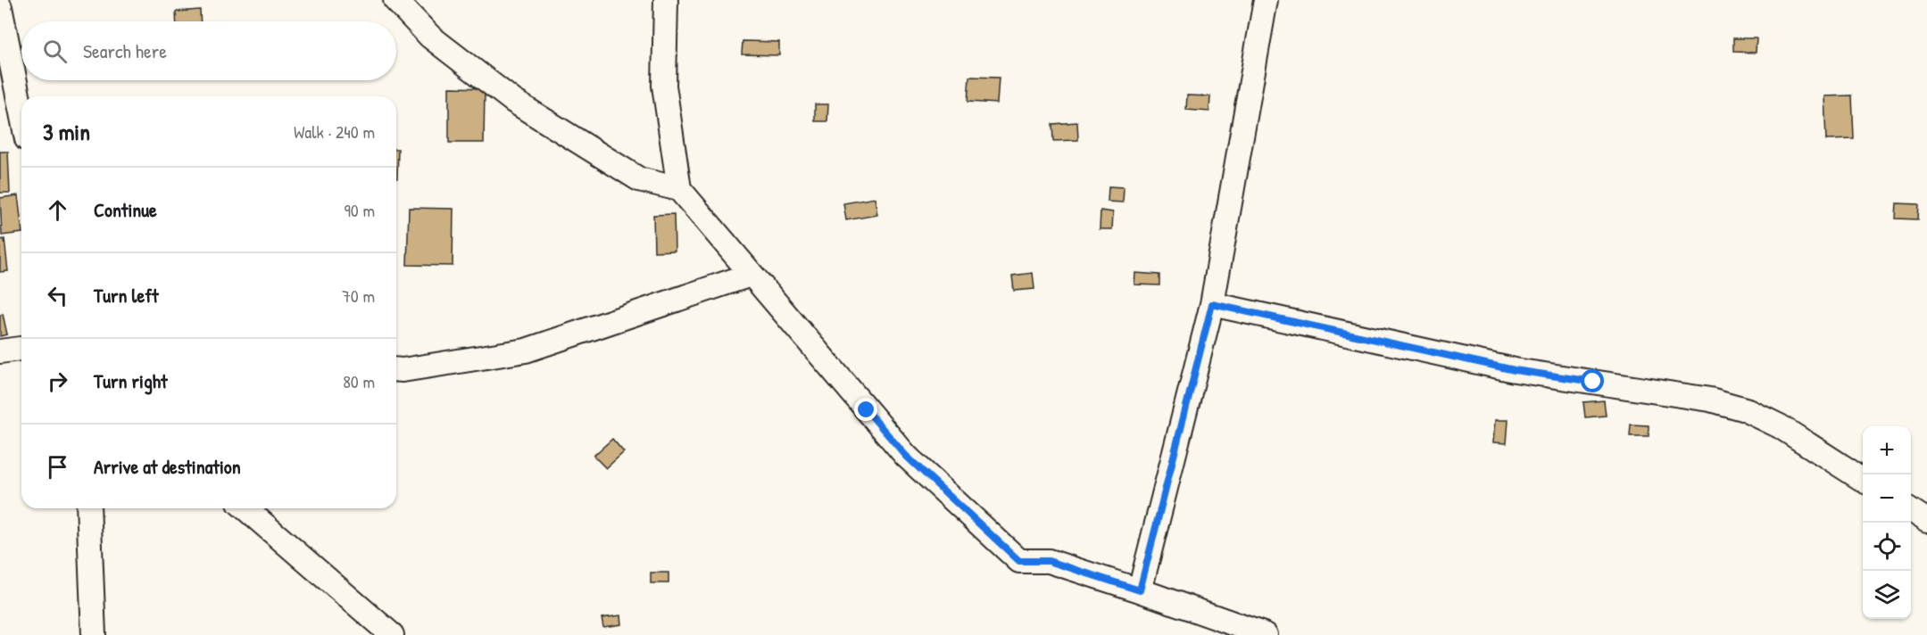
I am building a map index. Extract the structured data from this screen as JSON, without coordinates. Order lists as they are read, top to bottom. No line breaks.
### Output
{"page":{"search":"Search here","heading":["3 min","Walk · 240 m"],"list":[["Continue","90 m"],["Turn left","70 m"],["Turn right","80 m"],"Arrive at destination"],"map_buttons":["+","−"]}}
